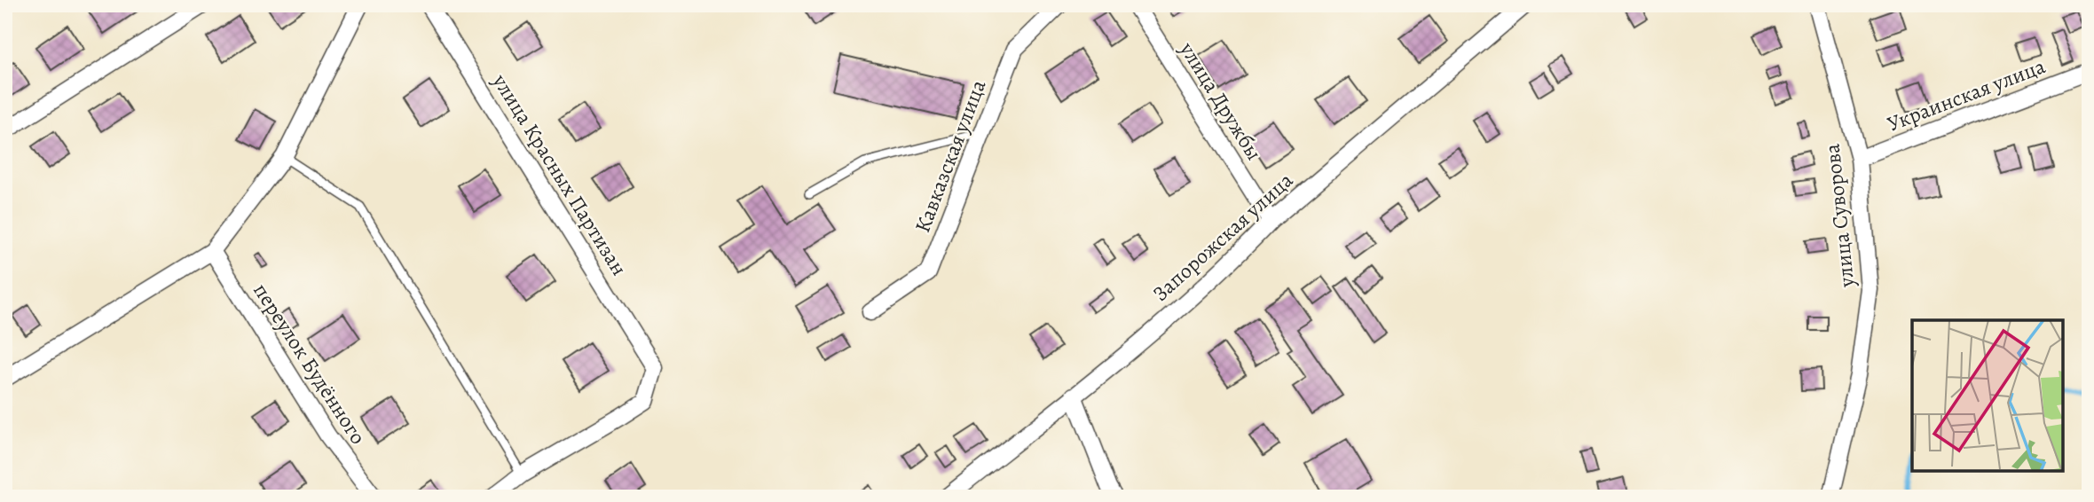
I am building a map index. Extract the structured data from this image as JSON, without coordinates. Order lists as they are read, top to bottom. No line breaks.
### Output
{"streets":{"street":["Украинская улица","улица Дружбы","Кавказская улица","улица Красных Партизан","улица Суворова","Запорожская улица","переулок Будённого"]},"crossings":[["Украинская улица","улица Суворова"],["улица Дружбы","Запорожская улица"]]}
